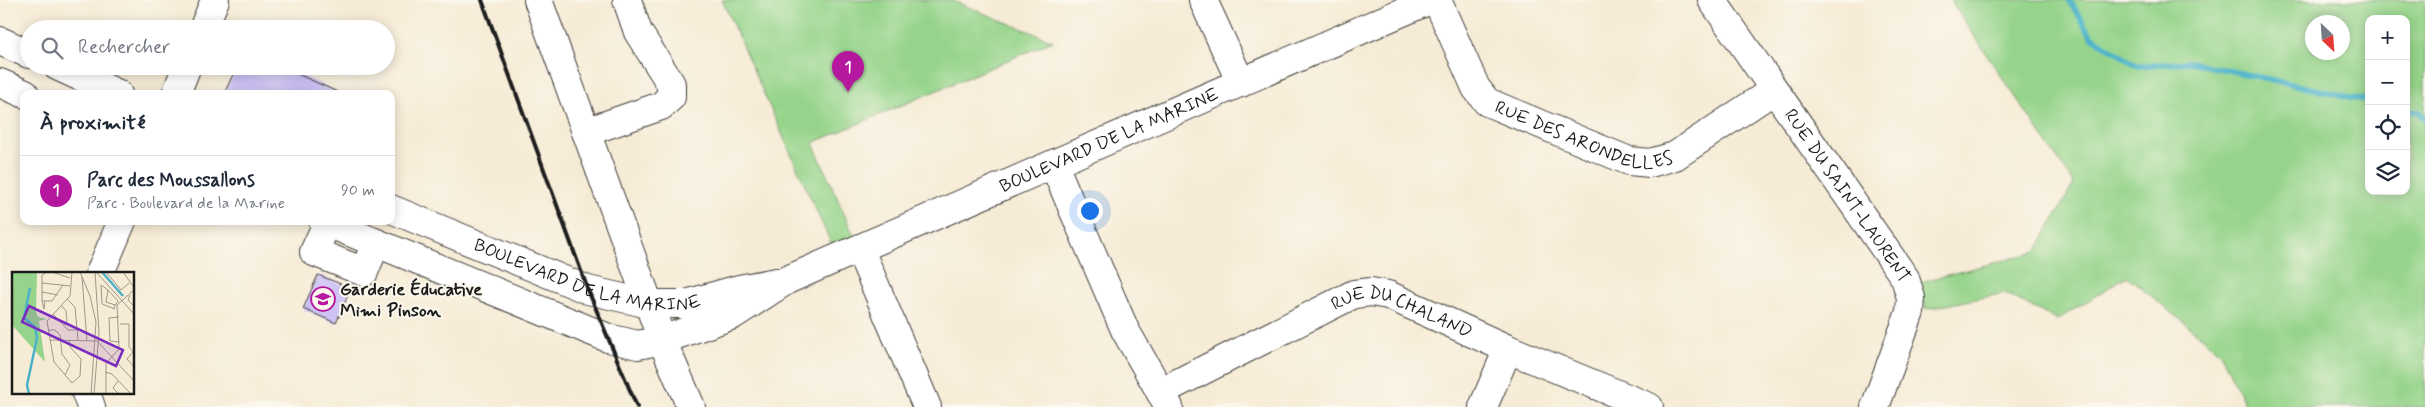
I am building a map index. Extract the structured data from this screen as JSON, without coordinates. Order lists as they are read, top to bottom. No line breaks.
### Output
{"streets":{"street":["RUE DES ARONDELLES","BOULEVARD DE LA MARINE","RUE DU SAINT-LAURENT","RUE DU CHALAND"]},"crossings":[["RUE DES ARONDELLES","RUE DU SAINT-LAURENT"]],"places":{"school or university":["Garderie Éducative Mimi Pinson"]},"north":"bottom right","page":{"map_buttons":["+","−"],"search":"Rechercher","pins":"1","heading":"À proximité","list":[{"mark":"1","name":"Parc des Moussallons","note":"Parc · Boulevard de la Marine","value":"90 m"}]}}
